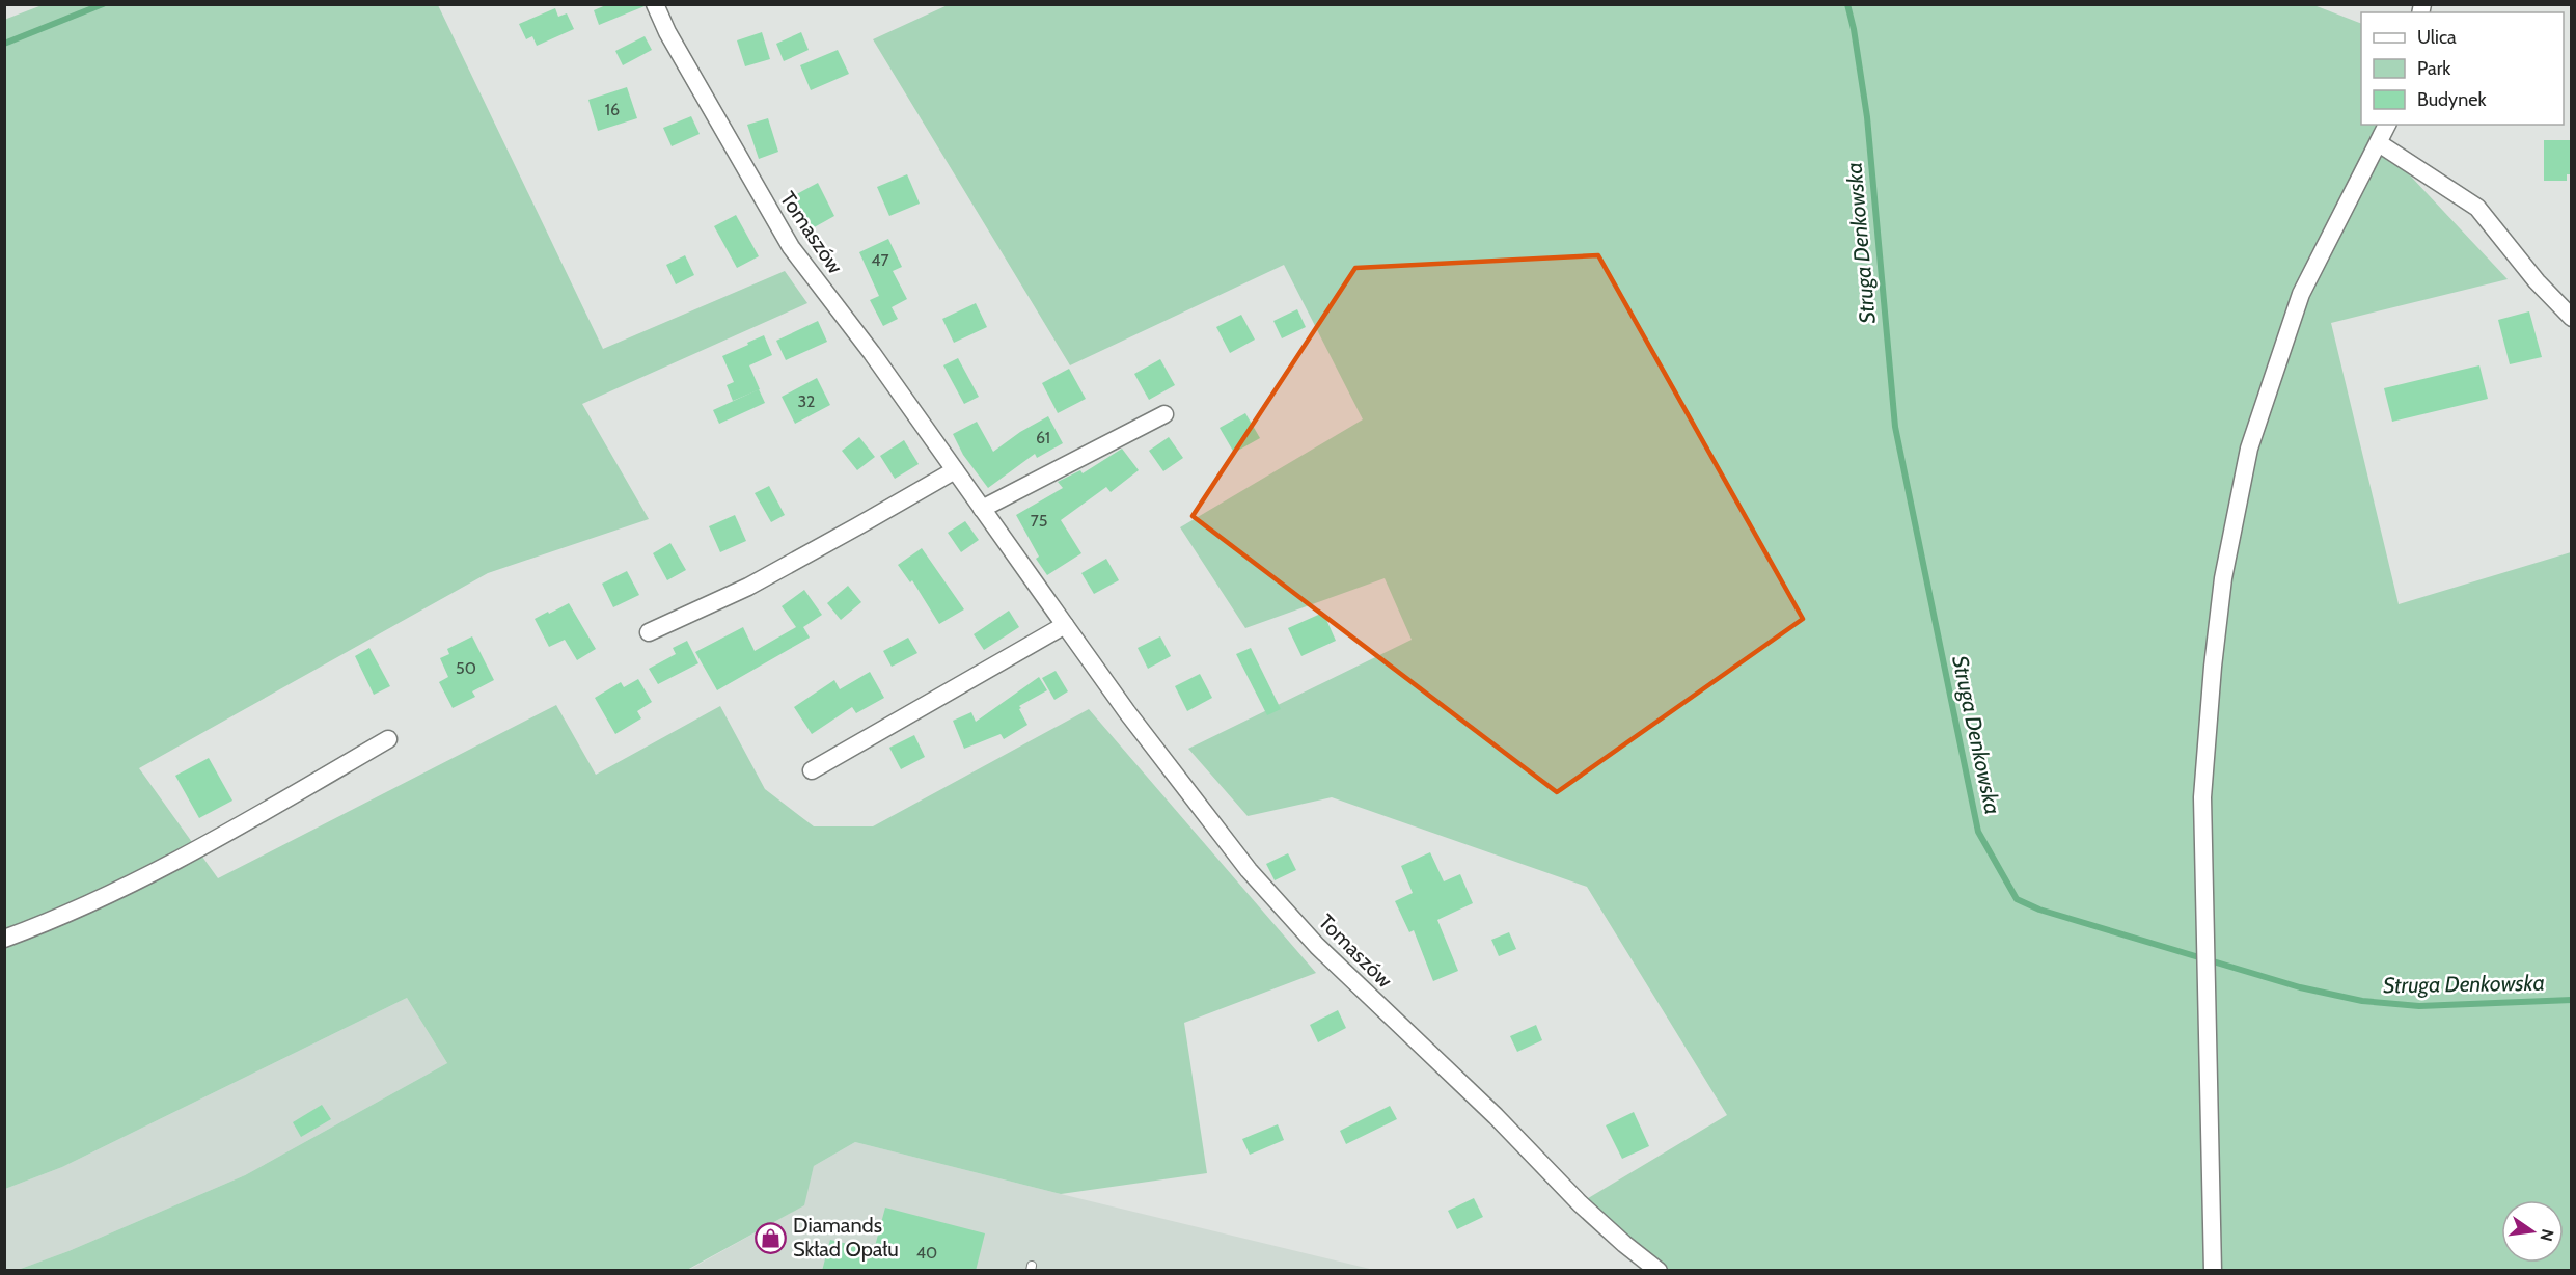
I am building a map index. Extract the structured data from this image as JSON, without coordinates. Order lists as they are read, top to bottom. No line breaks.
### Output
{"streets":{"street":["Tomaszów"]},"water":["Struga Denkowska"],"places":{"shop":["Diamands Skład Opału"]},"house_numbers":["16","47","32","61","75","50","40"],"legend":["Ulica","Park","Budynek"],"north":"right"}
